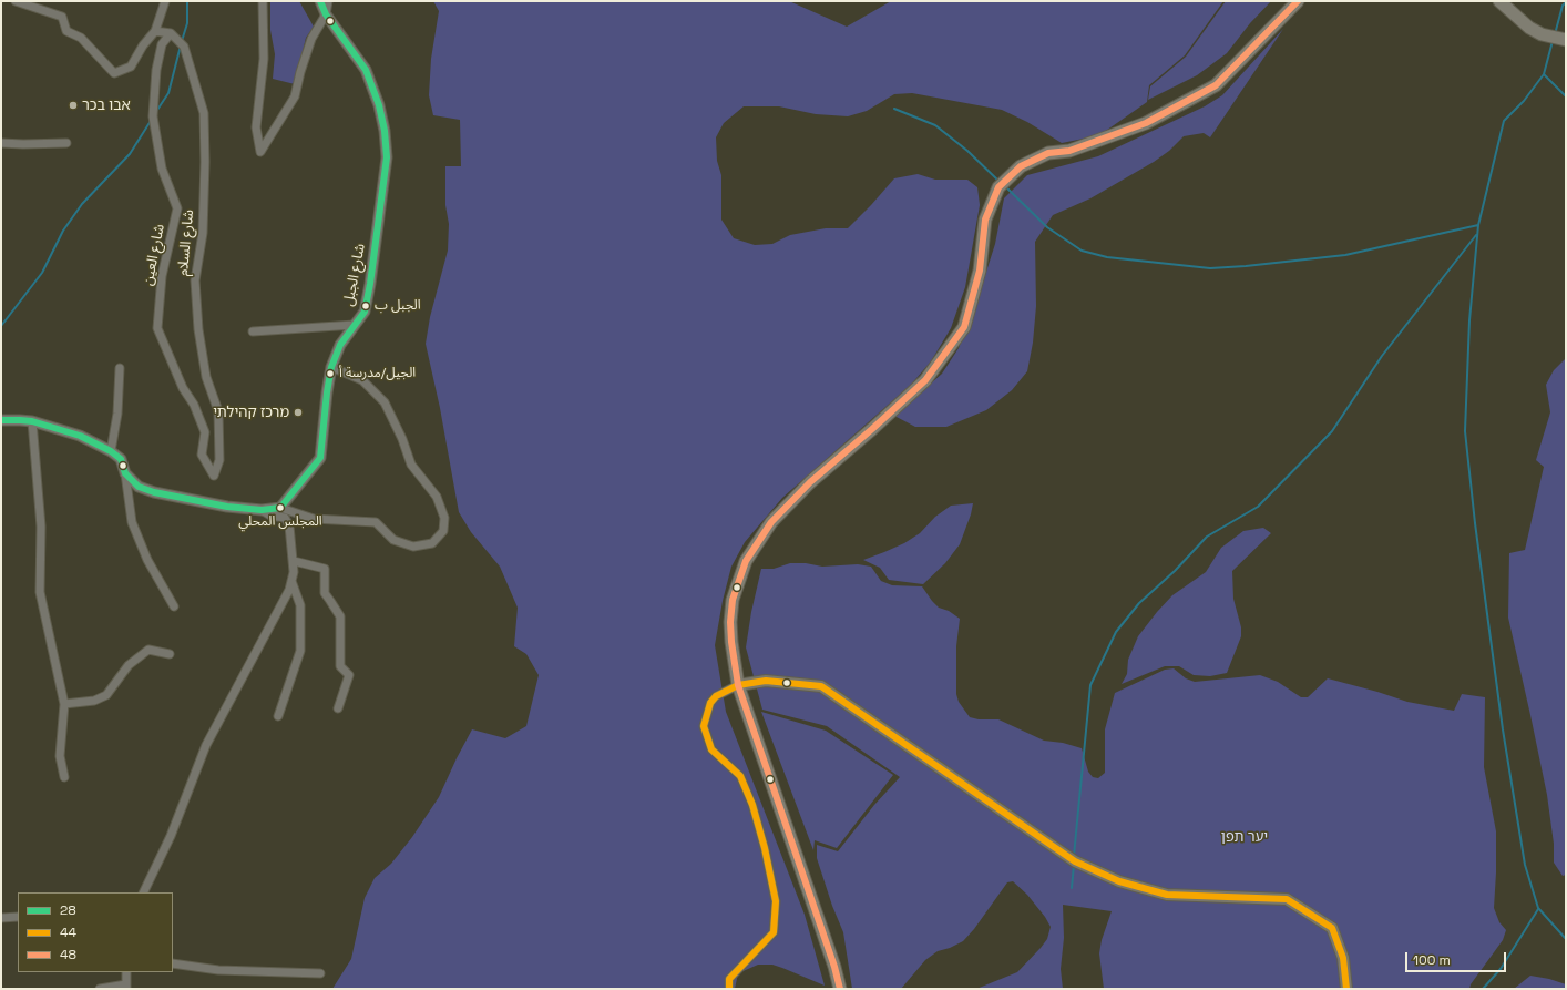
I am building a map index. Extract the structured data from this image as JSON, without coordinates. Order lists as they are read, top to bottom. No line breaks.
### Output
{"streets":{"street":["شارع السلام","شارع العين","شارع الجبل"]},"crossings":[["شارع السلام","شارع العين"]],"parks":["יער תפן"],"places":["אבו בכר","الجبل ب","الجيل/مدرسة أ","מרכז קהילתי","المجلس المحلي"],"lines":["transit line 28","transit line 48","transit line 44"],"legend":["28","44","48"],"scale_bar":"100 m"}
